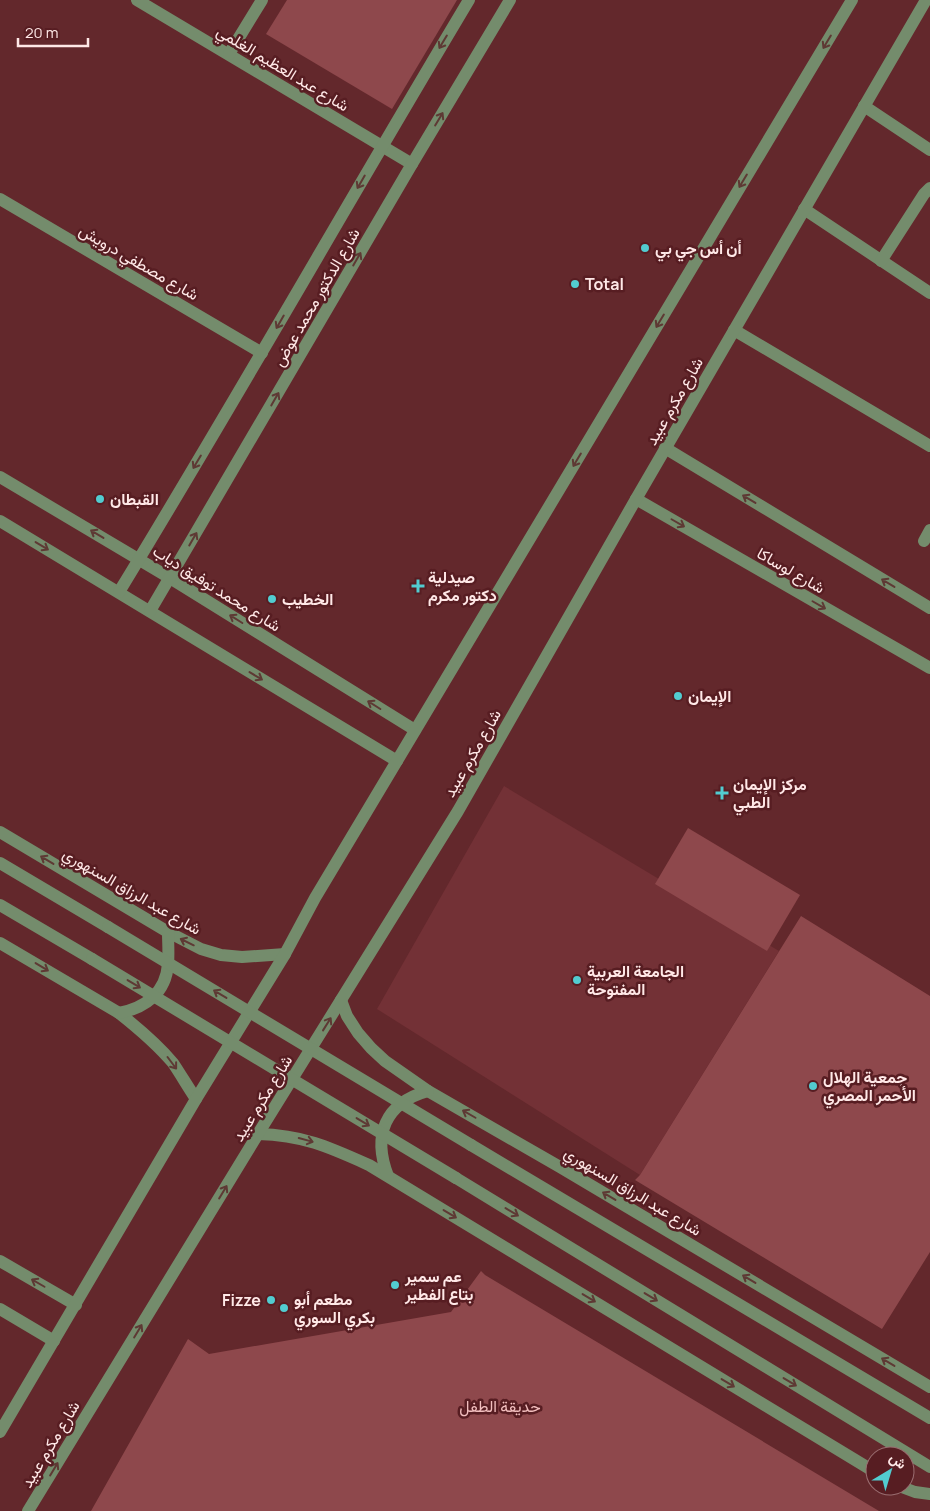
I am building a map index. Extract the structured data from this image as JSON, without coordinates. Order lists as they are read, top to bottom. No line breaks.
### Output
{"streets":{"street":["شارع عبد العظيم الغلمي","شارع مصطفي درويش","شارع الدكتور محمد عوض","شارع مكرم عبيد","شارع لوساكا","شارع محمد توفيق دياب","شارع عبد الرزاق السنهوري"]},"crossings":[["شارع عبد العظيم الغلمي","شارع الدكتور محمد عوض"],["شارع مصطفي درويش","شارع الدكتور محمد عوض"],["شارع الدكتور محمد عوض","شارع محمد توفيق دياب"],["شارع مكرم عبيد","شارع لوساكا"],["شارع مكرم عبيد","شارع عبد الرزاق السنهوري"]],"parks":["حديقة الطفل"],"places":{"other":["أن أس جي بي","Total","القبطان","الخطيب","الإيمان","الجامعة العربية المفتوحة","جمعية الهلال الأحمر المصري","عم سمير بتاع الفطير","Fizze","مطعم أبو بكري السوري"],"health":["صيدلية دكتور مكرم","مركز الإيمان الطبي"]},"scale_bar":"20 m","north":"top right"}
